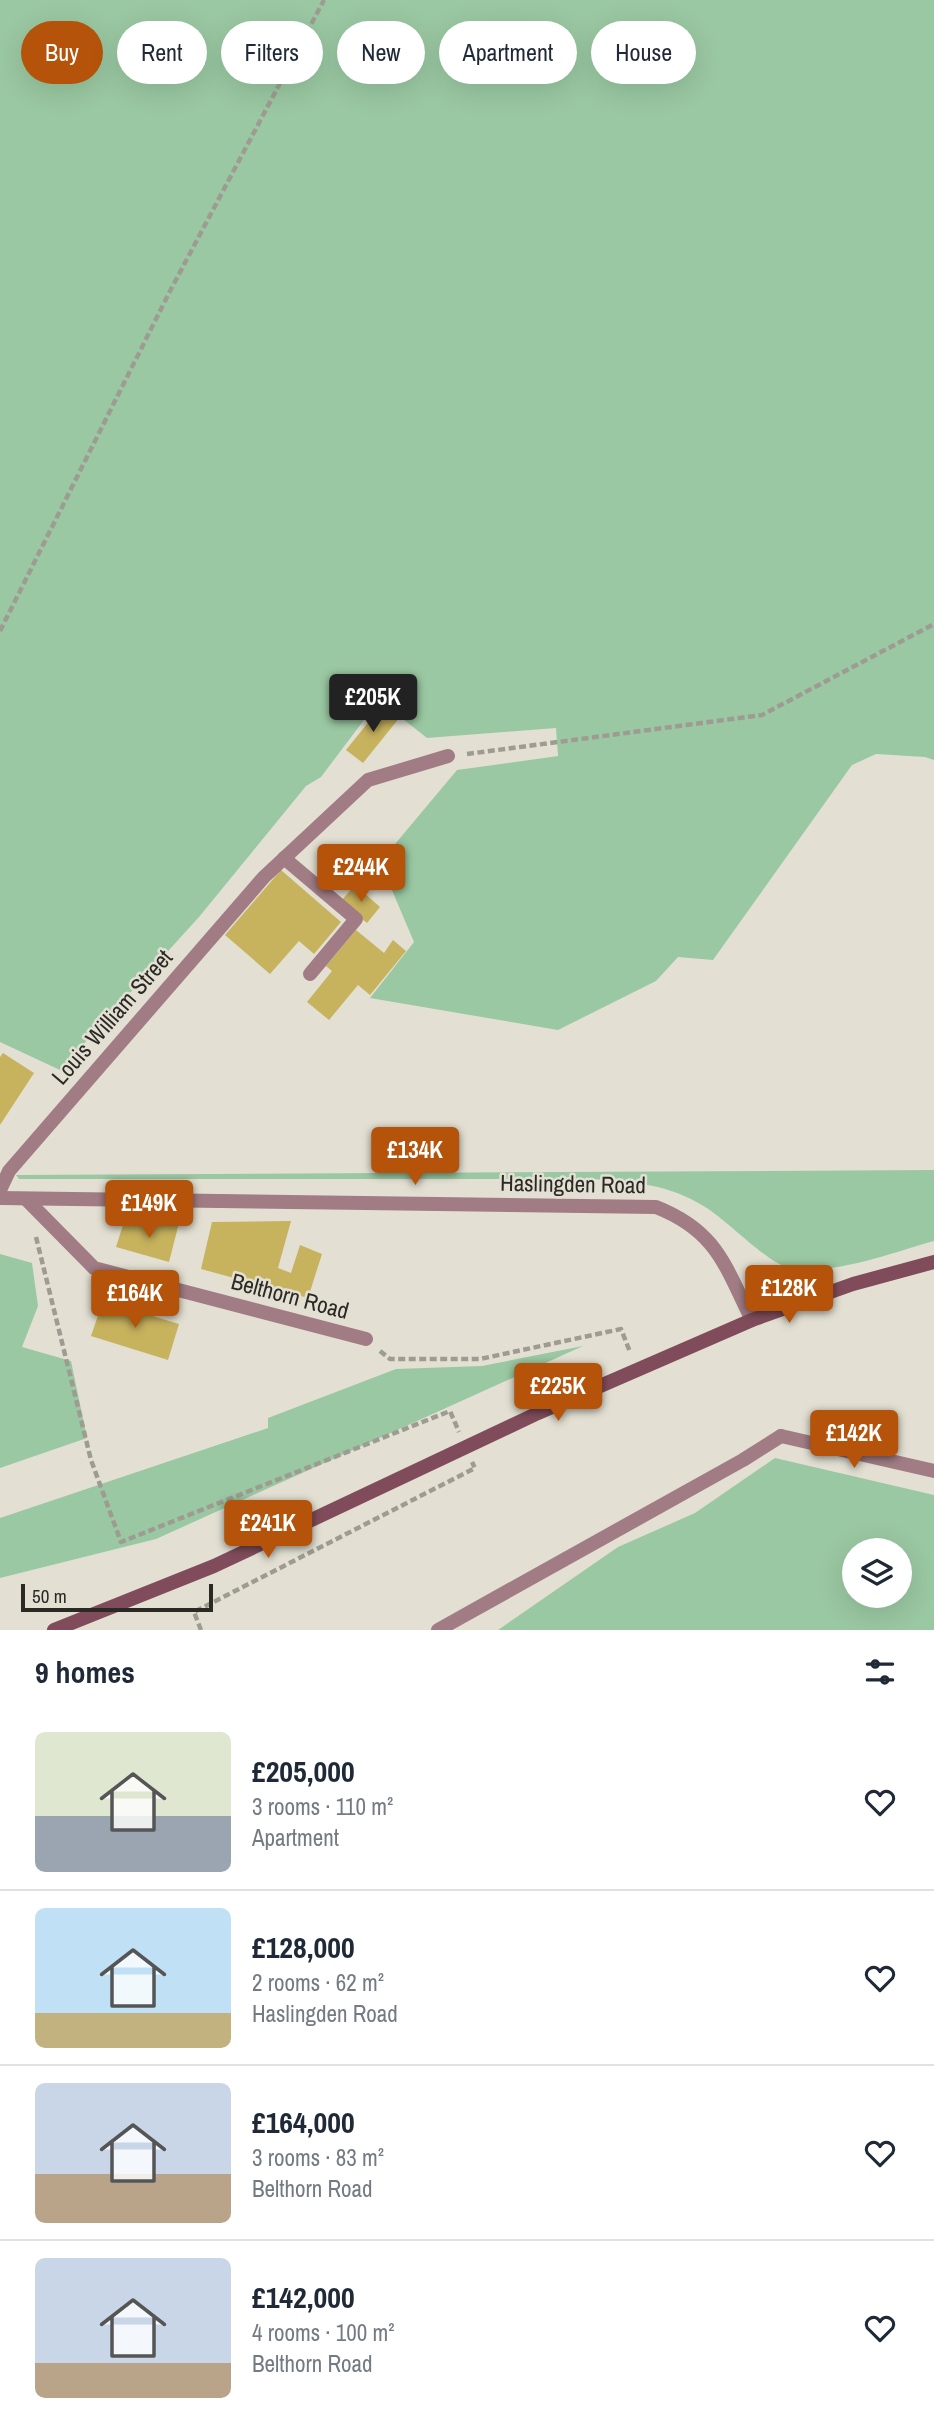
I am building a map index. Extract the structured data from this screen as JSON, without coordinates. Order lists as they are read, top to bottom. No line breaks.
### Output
{"streets":{"street":["Louis William Street","Haslingden Road","Belthorn Road"]},"crossings":[["Haslingden Road","Belthorn Road"]],"scale_bar":"50 m","page":{"chip":["Buy","Rent","Filters","New","Apartment","House"],"price":["£205K","£244K","£134K","£149K","£128K","£164K","£225K","£142K","£241K"],"scale":"50 m","heading":"9 homes","list":[{"name":"£205,000","note":"3 rooms · 110 m² · Apartment"},{"name":"£128,000","note":"2 rooms · 62 m² · Haslingden Road"},{"name":"£164,000","note":"3 rooms · 83 m² · Belthorn Road"},{"name":"£142,000","note":"4 rooms · 100 m² · Belthorn Road"}]}}
